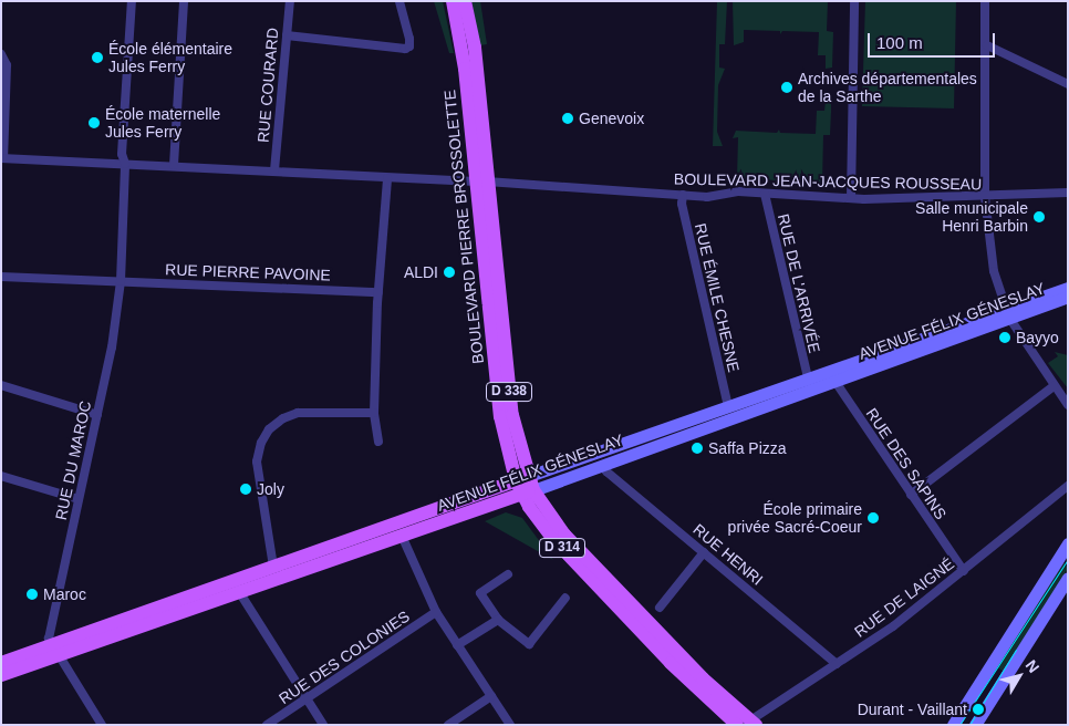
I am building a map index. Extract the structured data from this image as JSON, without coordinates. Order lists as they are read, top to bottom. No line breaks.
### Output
{"streets":{"main road":["BOULEVARD PIERRE BROSSOLETTE","AVENUE FÉLIX GÉNESLAY","D 338","D 314"],"street":["RUE COURARD","BOULEVARD JEAN-JACQUES ROUSSEAU","RUE PIERRE PAVOINE","RUE DE L'ARRIVÉE","RUE ÉMILE CHESNE","RUE DU MAROC","RUE DES SAPINS","RUE HENRI","RUE DE LAIGNÉ","RUE DES COLONIES"]},"crossings":[["RUE COURARD","BOULEVARD JEAN-JACQUES ROUSSEAU"],["BOULEVARD JEAN-JACQUES ROUSSEAU","BOULEVARD PIERRE BROSSOLETTE"],["BOULEVARD JEAN-JACQUES ROUSSEAU","RUE DE L'ARRIVÉE"],["BOULEVARD JEAN-JACQUES ROUSSEAU","RUE ÉMILE CHESNE"],["BOULEVARD JEAN-JACQUES ROUSSEAU","RUE DU MAROC"],["BOULEVARD PIERRE BROSSOLETTE","AVENUE FÉLIX GÉNESLAY"],["BOULEVARD PIERRE BROSSOLETTE","D 314"],["RUE PIERRE PAVOINE","RUE DU MAROC"],["RUE DE L'ARRIVÉE","AVENUE FÉLIX GÉNESLAY"],["RUE ÉMILE CHESNE","AVENUE FÉLIX GÉNESLAY"],["AVENUE FÉLIX GÉNESLAY","RUE DU MAROC"],["AVENUE FÉLIX GÉNESLAY","RUE DES SAPINS"],["AVENUE FÉLIX GÉNESLAY","D 314"],["AVENUE FÉLIX GÉNESLAY","RUE HENRI"],["RUE DES SAPINS","RUE DE LAIGNÉ"],["D 314","RUE DE LAIGNÉ"],["RUE HENRI","RUE DE LAIGNÉ"]],"places":["École élémentaire Jules Ferry","Archives départementales de la Sarthe","Genevoix","École maternelle Jules Ferry","Salle municipale Henri Barbin","ALDI","Bayyo","Saffa Pizza","Joly","École primaire privée Sacré-Coeur","Maroc","Durant - Vaillant"],"scale_bar":"100 m","north":"top right"}
